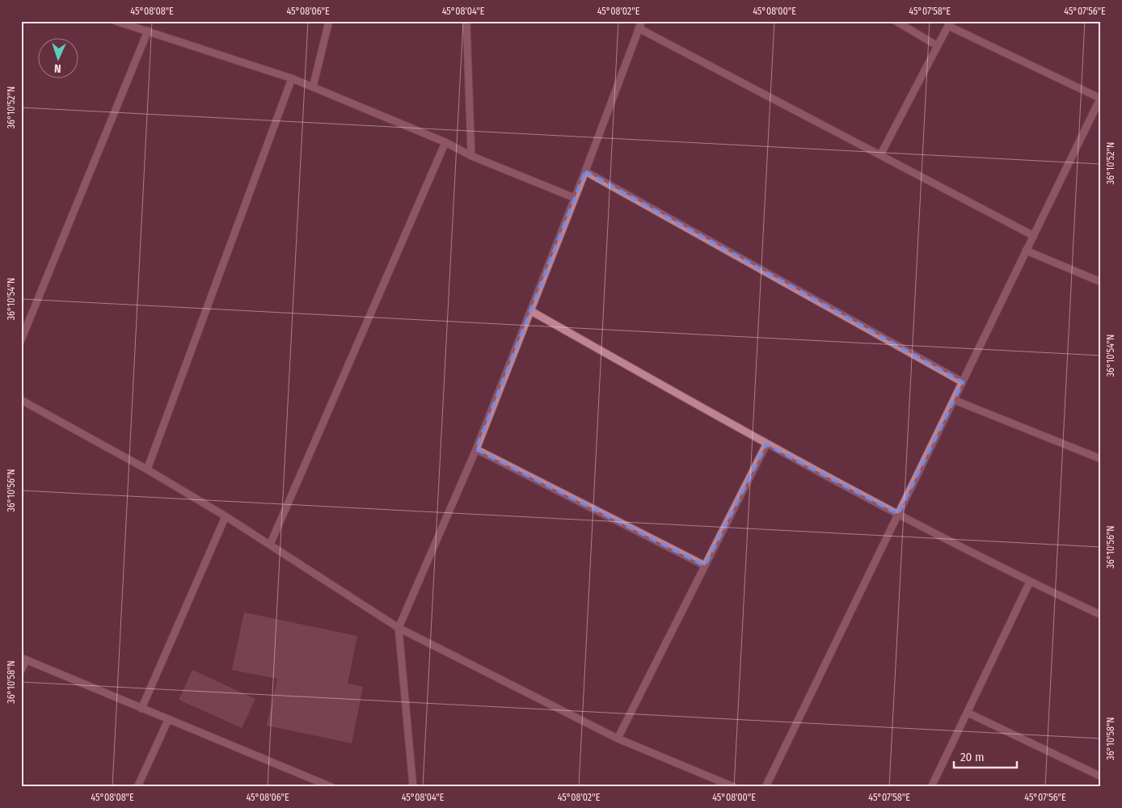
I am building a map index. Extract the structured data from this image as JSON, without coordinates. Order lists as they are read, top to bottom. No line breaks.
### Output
{"scale_bar":"20 m","north":"bottom","coordinates":["45°08'08\"E","45°08'06\"E","45°08'04\"E","45°08'02\"E","45°08'00\"E","45°07'58\"E","45°07'56\"E","36°10'52\"N","36°10'54\"N","36°10'56\"N","36°10'58\"N"]}
